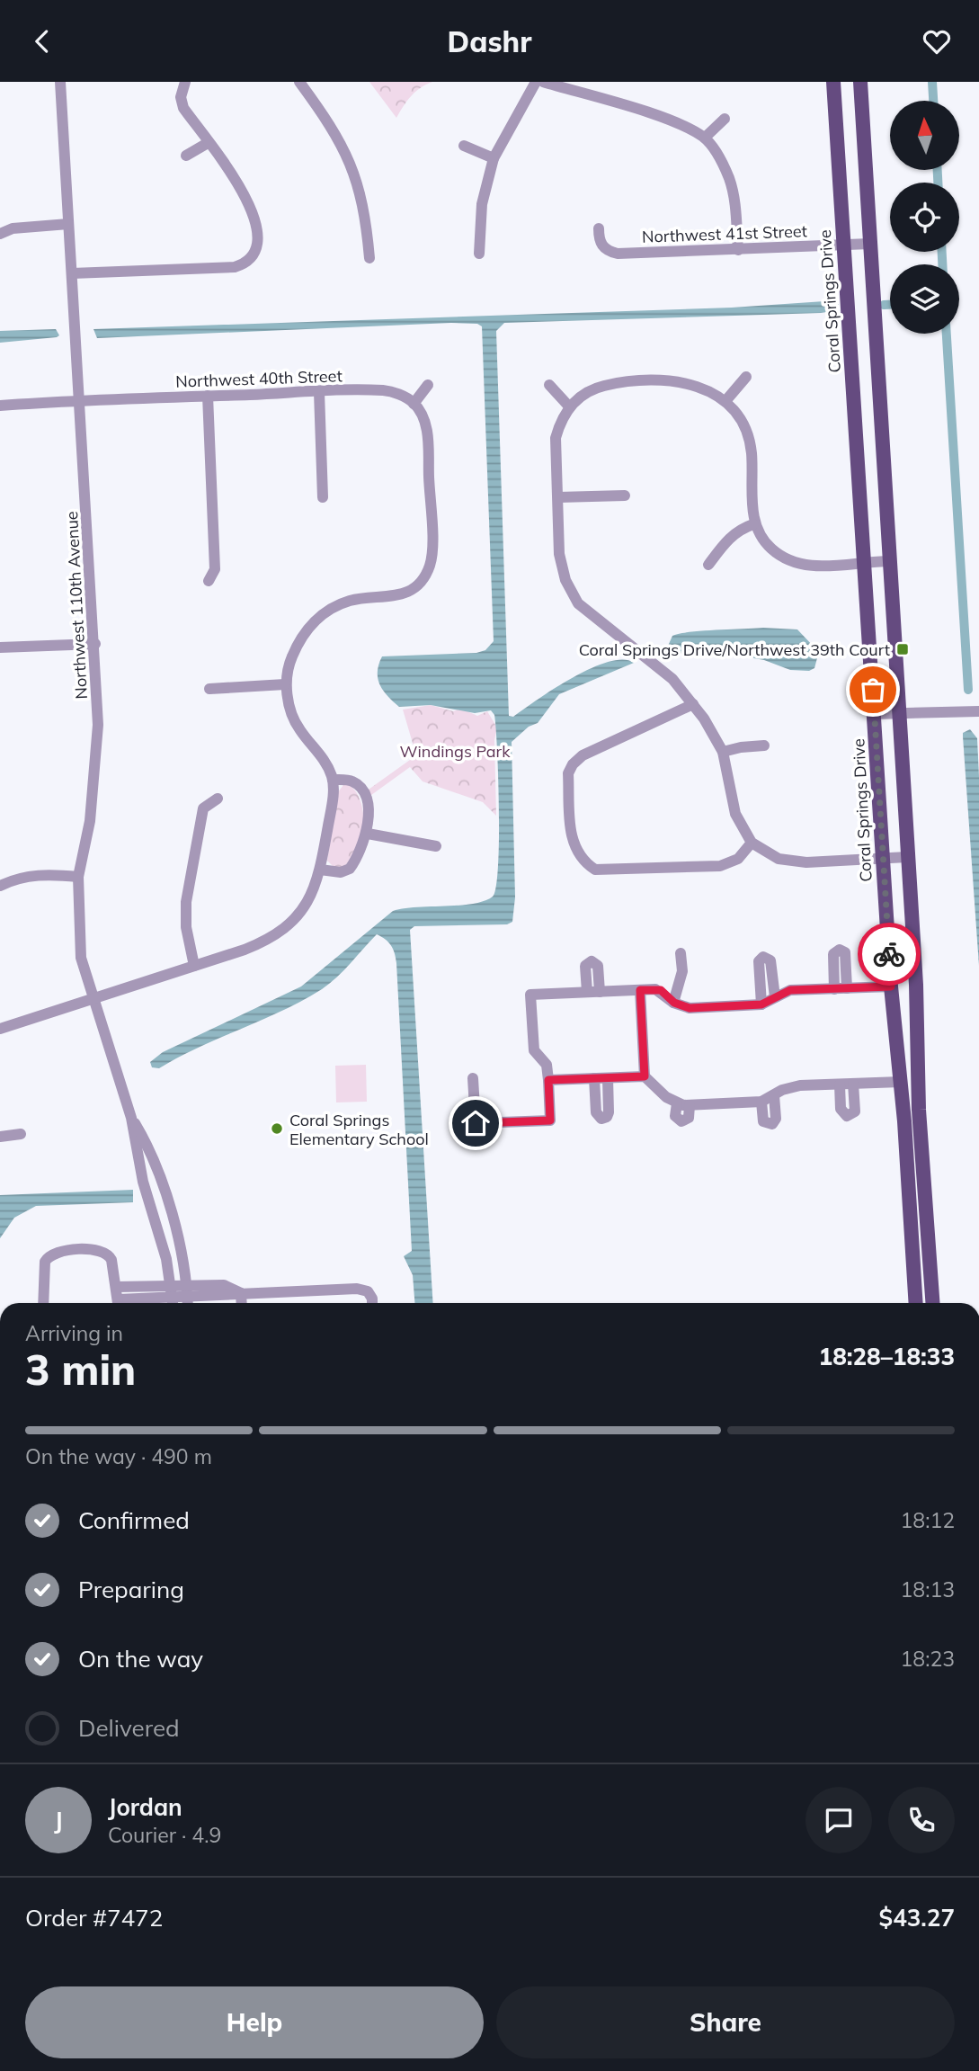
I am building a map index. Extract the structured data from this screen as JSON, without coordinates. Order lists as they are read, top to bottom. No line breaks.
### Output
{"streets":{"main road":["Coral Springs Drive"],"street":["Northwest 41st Street","Northwest 40th Street","Northwest 110th Avenue"]},"crossings":[["Northwest 41st Street","Coral Springs Drive"],["Northwest 40th Street","Northwest 110th Avenue"]],"parks":["Windings Park"],"places":{"transit":["Coral Springs Drive/Northwest 39th Court"],"other":["Coral Springs Elementary School"]},"north":"top","page":{"header":"Dashr","heading":["3 min","Arriving in","18:28–18:33"],"panel":["Jordan","Courier · 4.9","Order #7472","$43.27"],"bar":"On the way · 490 m","list":[["Confirmed","18:12"],["Preparing","18:13"],["On the way","18:23"],"Delivered"],"round":"J","buttons":["Help","Share"]}}
